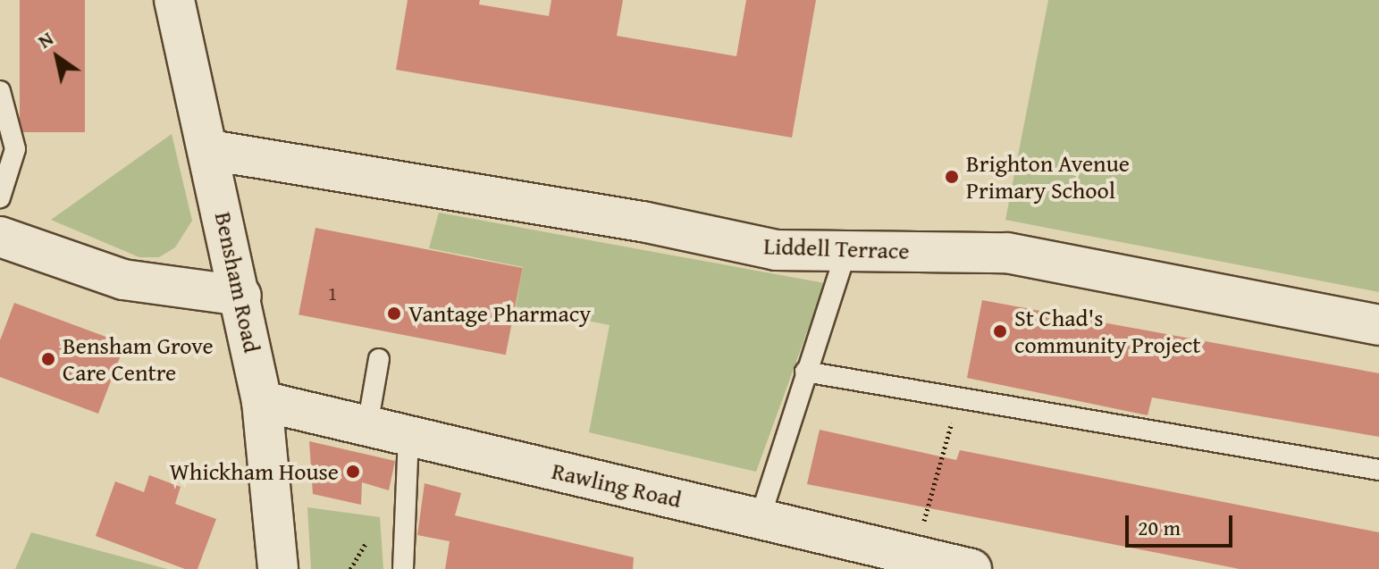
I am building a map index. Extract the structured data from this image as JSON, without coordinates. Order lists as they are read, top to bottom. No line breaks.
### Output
{"streets":{"street":["Liddell Terrace","Bensham Road","Rawling Road"]},"crossings":[["Liddell Terrace","Bensham Road"],["Bensham Road","Rawling Road"]],"places":["Brighton Avenue Primary School","Vantage Pharmacy","St Chad's community Project","Bensham Grove Care Centre","Whickham House"],"house_numbers":["1"],"scale_bar":"20 m","north":"top left"}
